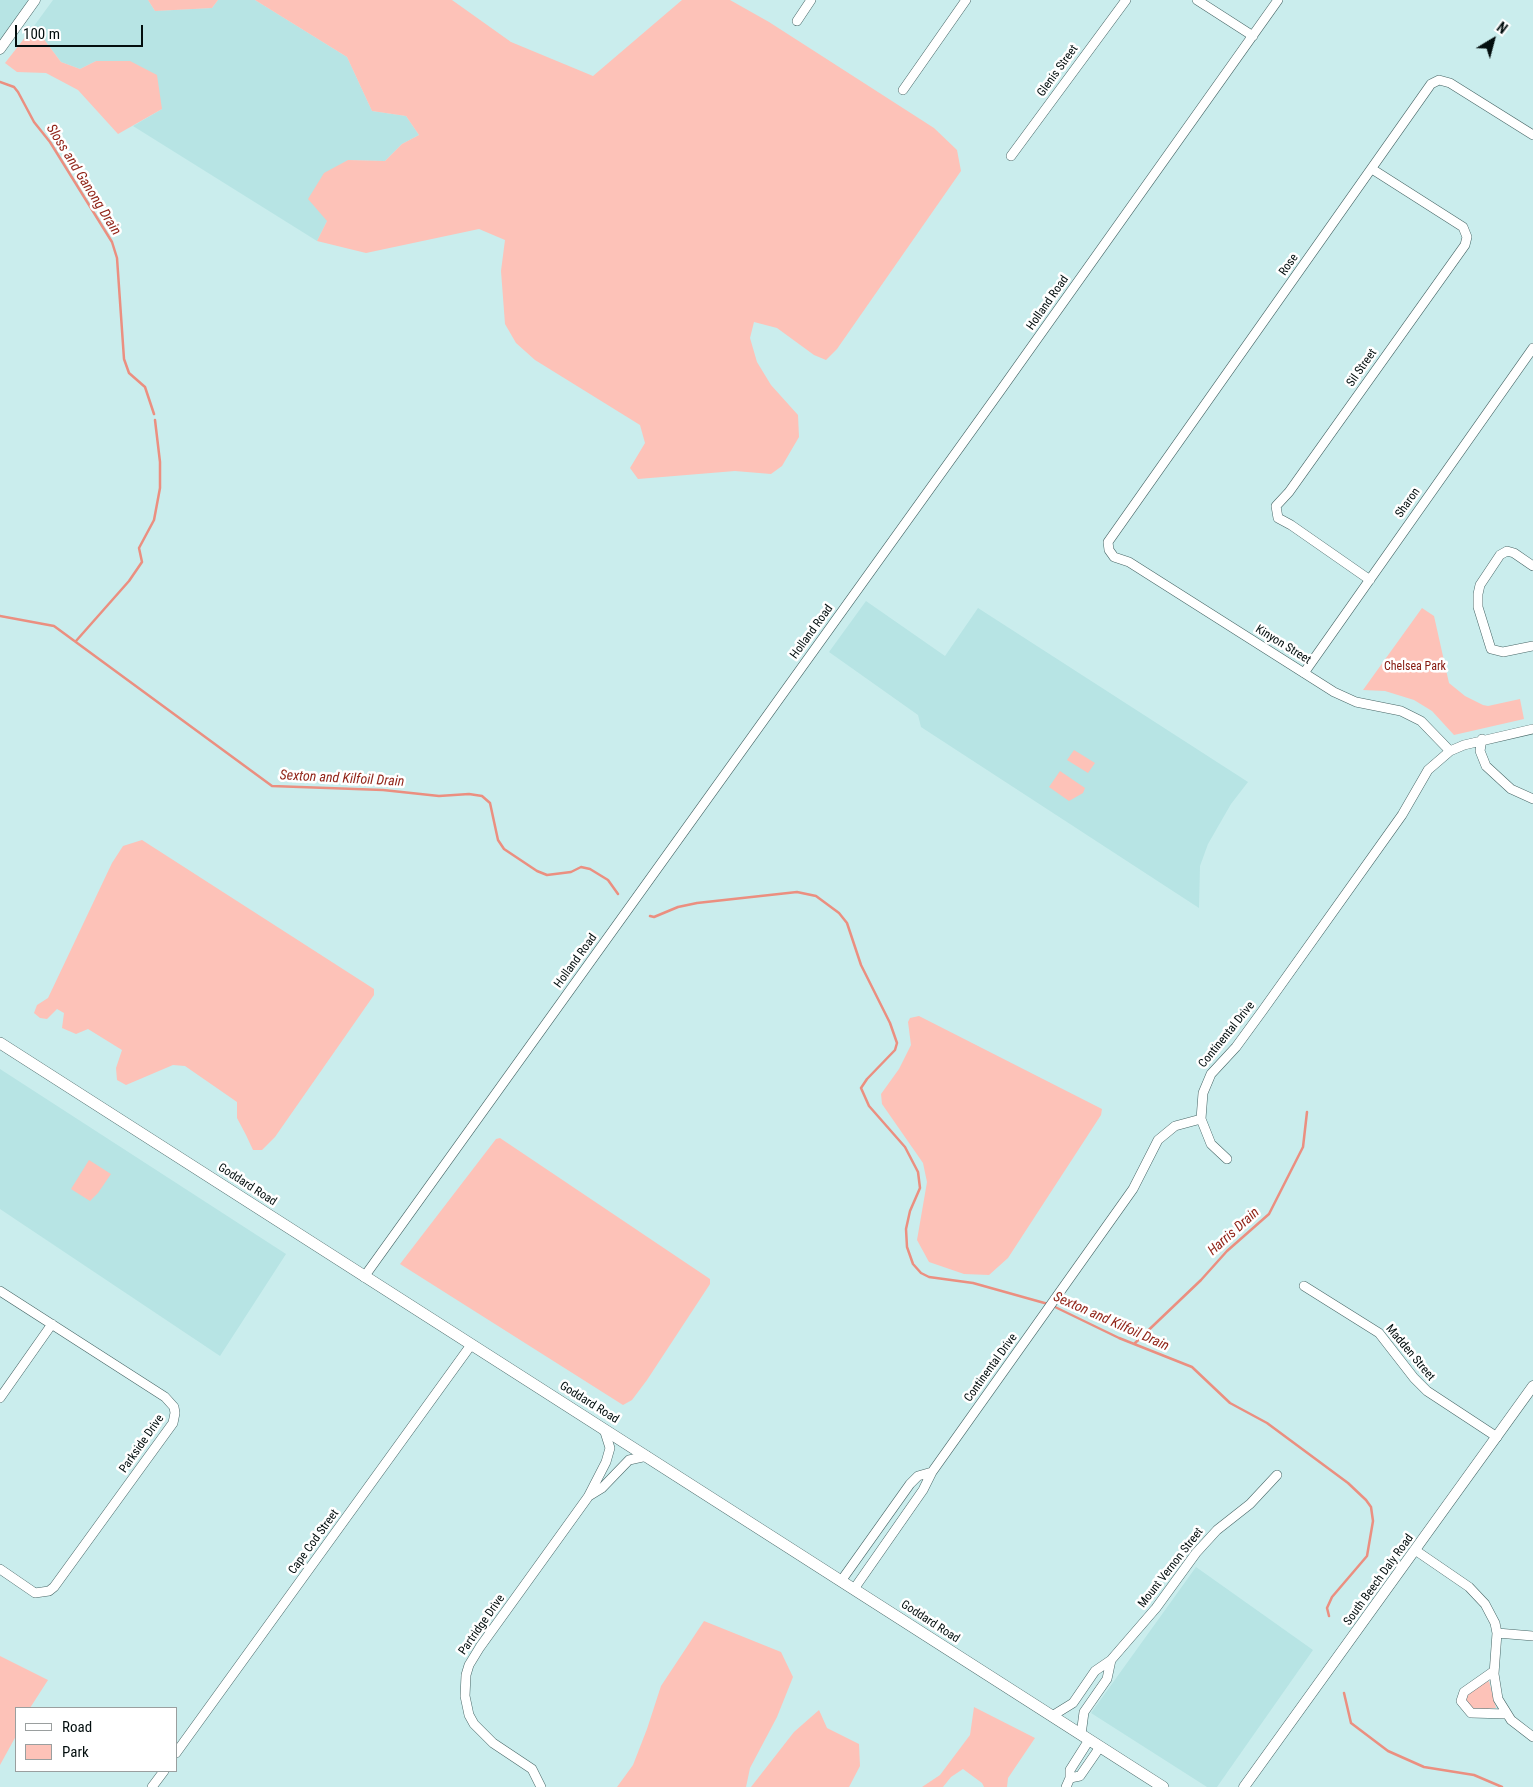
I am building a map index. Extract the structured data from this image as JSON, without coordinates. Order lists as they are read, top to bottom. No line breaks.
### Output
{"streets":{"main road":["Goddard Road"],"street":["Glenis Street","Rose","Holland Road","Sil Street","Sharon","Kinyon Street","Continental Drive","Madden Street","Parkside Drive","Cape Cod Street","Mount Vernon Street","South Beech Daly Road","Partridge Drive"]},"crossings":[["Rose","Sil Street"],["Rose","Kinyon Street"],["Holland Road","Goddard Road"],["Sil Street","Sharon"],["Sharon","Kinyon Street"],["Kinyon Street","Continental Drive"],["Continental Drive","Goddard Road"],["Goddard Road","Cape Cod Street"],["Goddard Road","Mount Vernon Street"],["Madden Street","South Beech Daly Road"]],"water":["Sloss and Ganong Drain","Sexton and Kilfoil Drain","Harris Drain"],"parks":["Chelsea Park"],"legend":["Road","Park"],"scale_bar":"100 m","north":"top right"}
